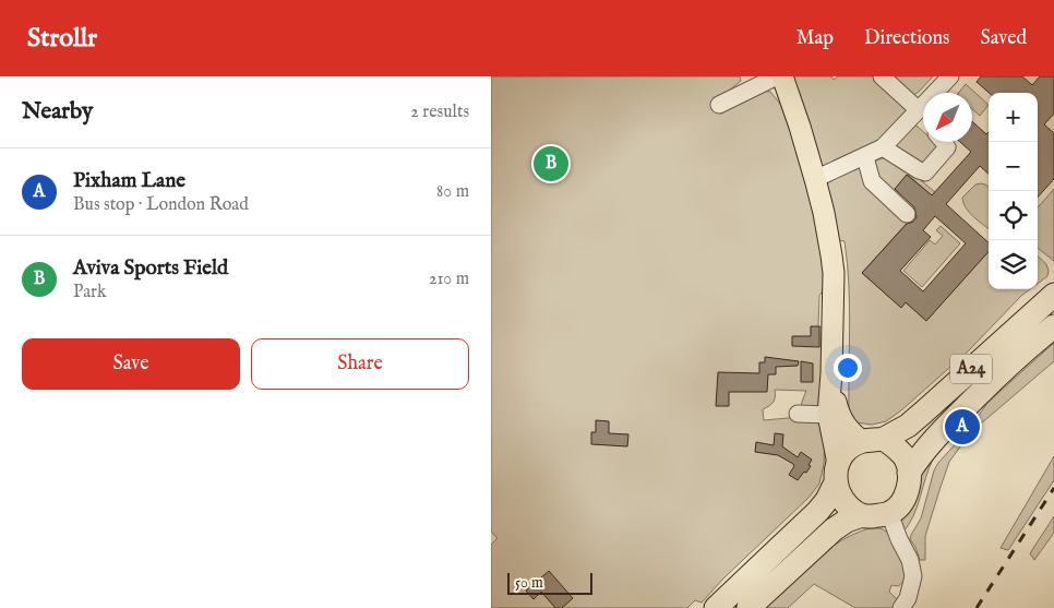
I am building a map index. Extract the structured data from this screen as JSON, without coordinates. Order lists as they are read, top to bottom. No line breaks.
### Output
{"streets":{"highway":["A24"]},"scale_bar":"50 m","north":"bottom left","page":{"header":"Strollr","nav":["Map","Directions","Saved"],"heading":["Nearby","2 results"],"map_buttons":["+","−"],"pins":["B","A"],"list":[{"mark":"A","name":"Pixham Lane","note":"Bus stop · London Road","value":"80 m"},{"mark":"B","name":"Aviva Sports Field","note":"Park","value":"210 m"}],"buttons":["Save","Share"],"scale":"50 m"}}
